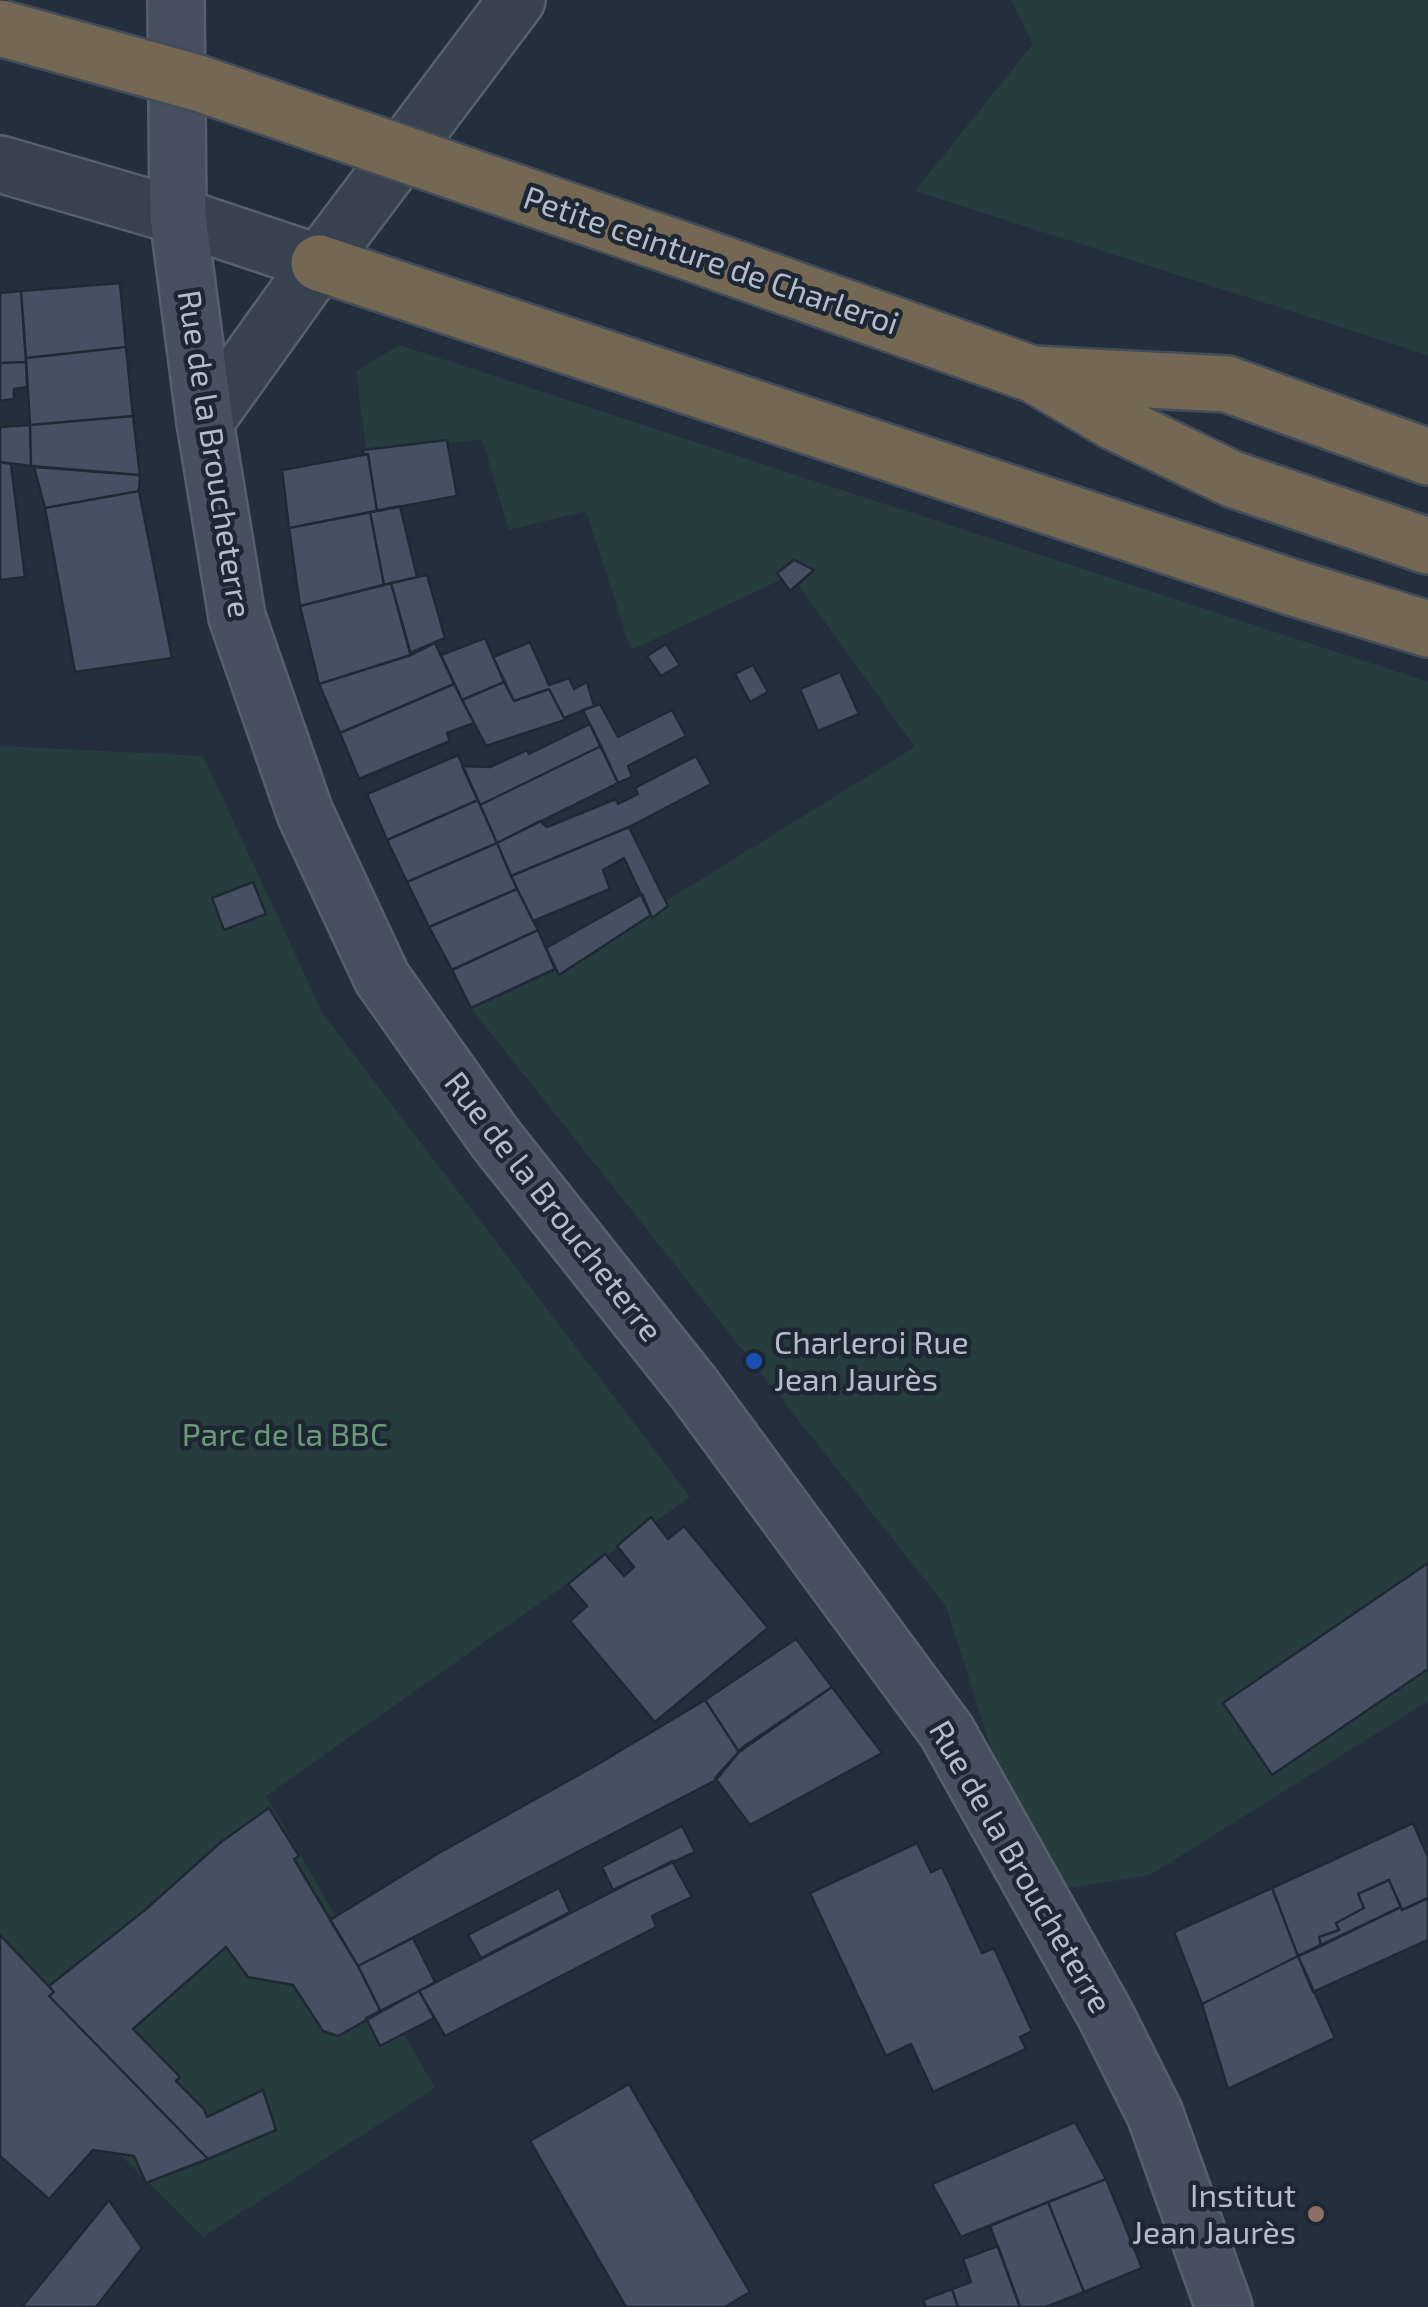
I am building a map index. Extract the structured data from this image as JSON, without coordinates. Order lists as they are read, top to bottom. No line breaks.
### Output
{"streets":{"highway":["Petite ceinture de Charleroi"],"main road":["Rue de la Broucheterre"]},"parks":["Parc de la BBC"],"places":["Charleroi Rue Jean Jaurès","Institut Jean Jaurès"]}
